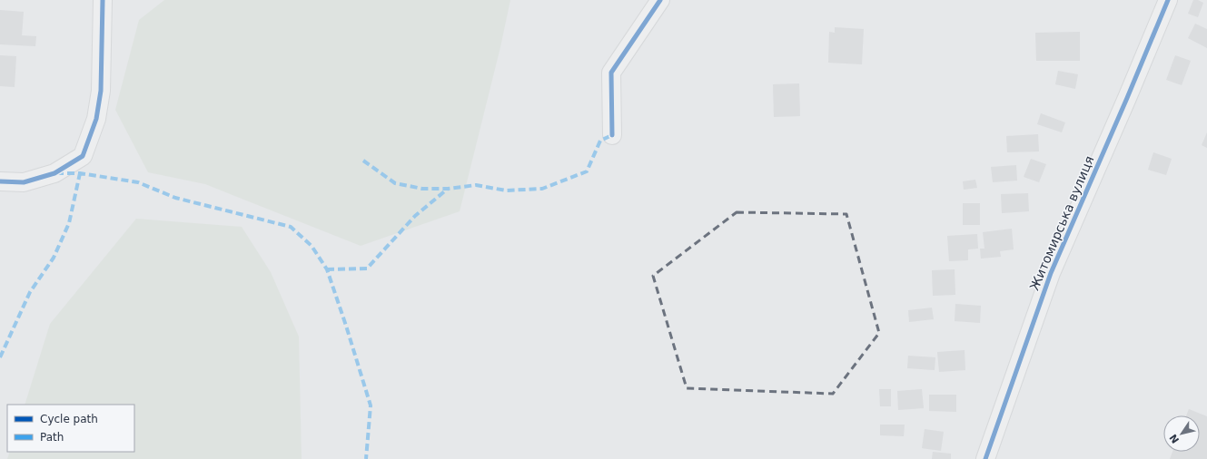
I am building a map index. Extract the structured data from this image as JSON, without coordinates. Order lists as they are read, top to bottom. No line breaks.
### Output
{"streets":{"street":["Житомирська вулиця"]},"legend":["Cycle path","Path"],"north":"bottom left"}
